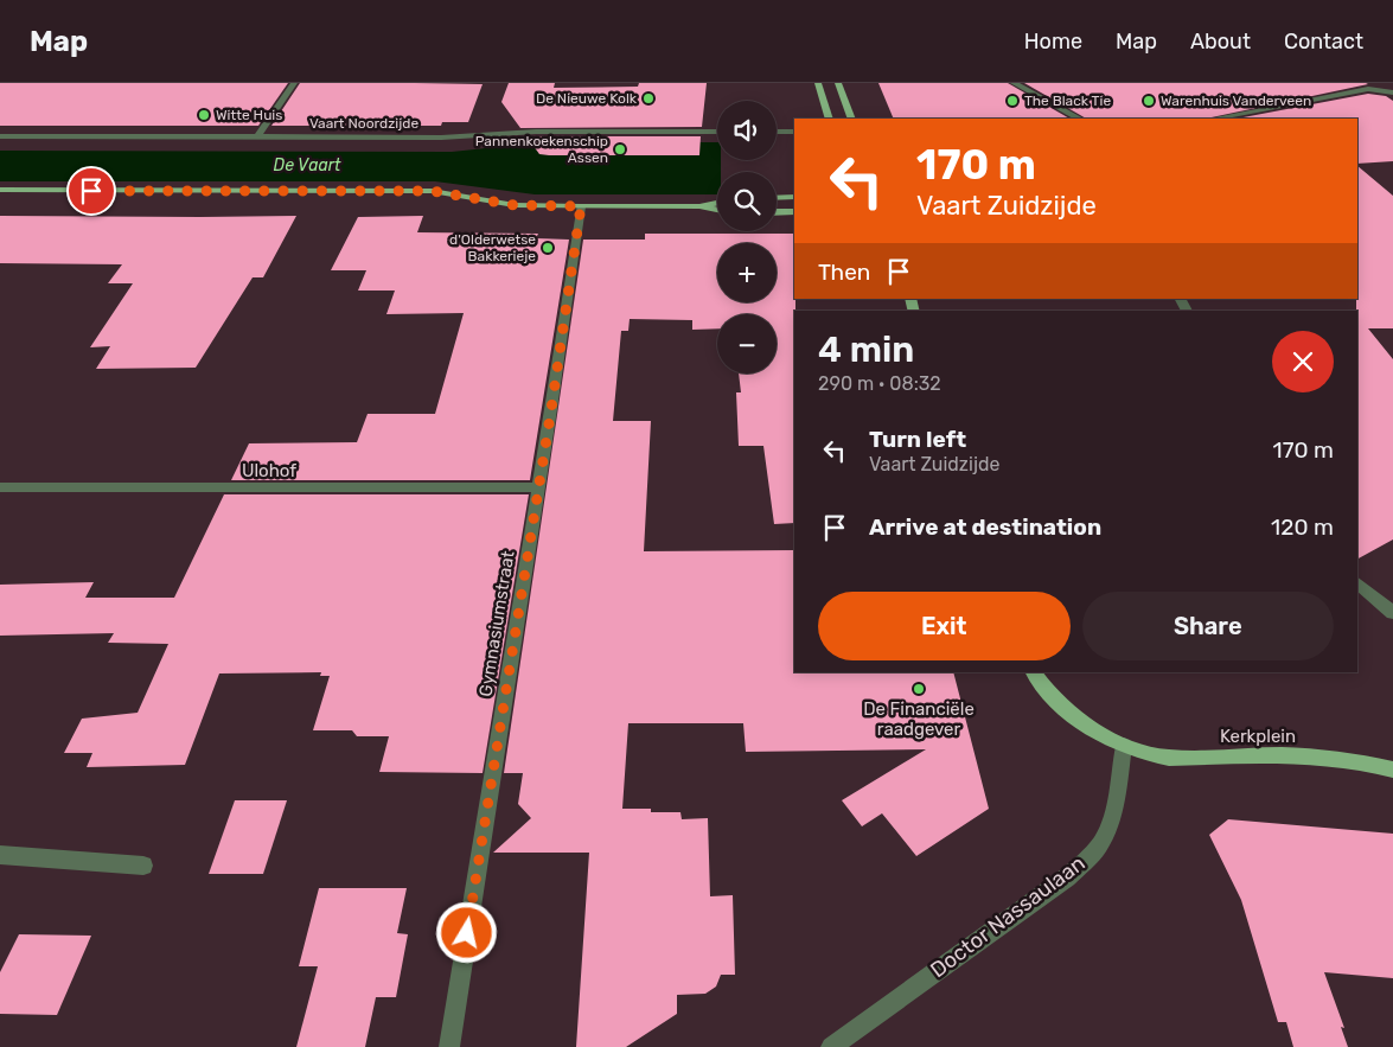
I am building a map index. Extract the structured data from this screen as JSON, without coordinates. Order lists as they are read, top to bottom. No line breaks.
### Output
{"streets":{"main road":["Kerkplein"],"street":["Vaart Noordzijde","Ulohof","Gymnasiumstraat","Doctor Nassaulaan"]},"crossings":[["Ulohof","Gymnasiumstraat"],["Kerkplein","Doctor Nassaulaan"]],"water":["De Vaart"],"places":["De Nieuwe Kolk","The Black Tie","Warenhuis Vanderveen","Witte Huis","Pannenkoekenschip Assen","d'Olderwetse Bakkerieje","De Financiële raadgever"],"page":{"header":"Map","nav":["Home","Map","About","Contact"],"map_buttons":["+","−"],"turn":["170 m","Vaart Zuidzijde"],"then":"Then","heading":["4 min","290 m · 08:32"],"list":[{"name":"Turn left","note":"Vaart Zuidzijde","value":"170 m"},{"name":"Arrive at destination","value":"120 m"}],"buttons":["Exit","Share"]}}
